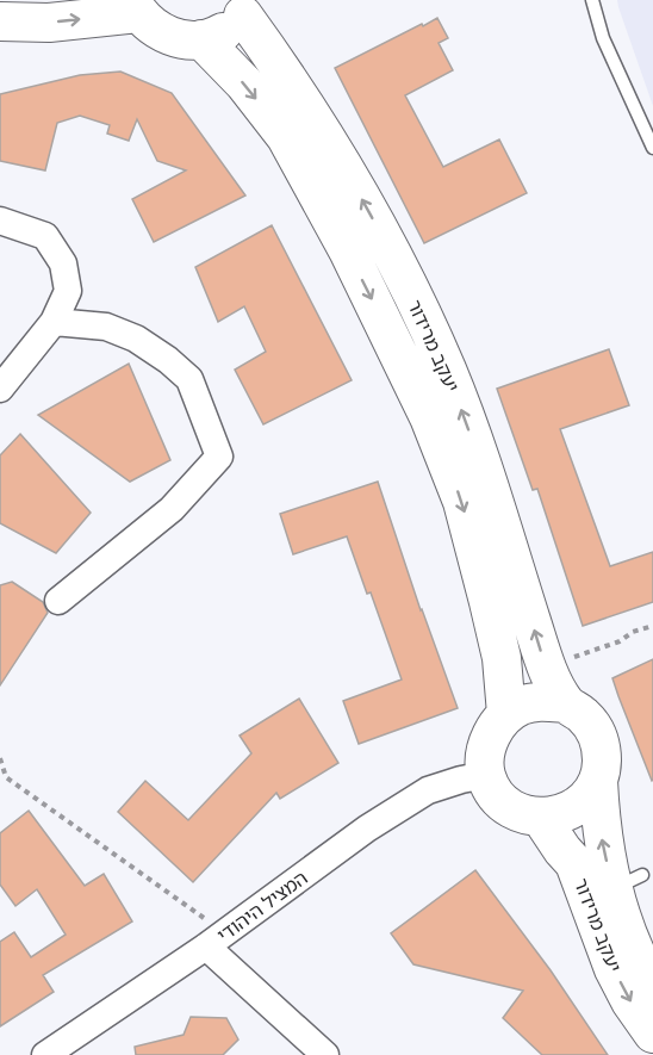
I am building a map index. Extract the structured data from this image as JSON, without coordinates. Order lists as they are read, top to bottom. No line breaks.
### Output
{"streets":{"street":["יעקב מרידור","המציל היהודי"]},"crossings":[["יעקב מרידור","המציל היהודי"]]}
